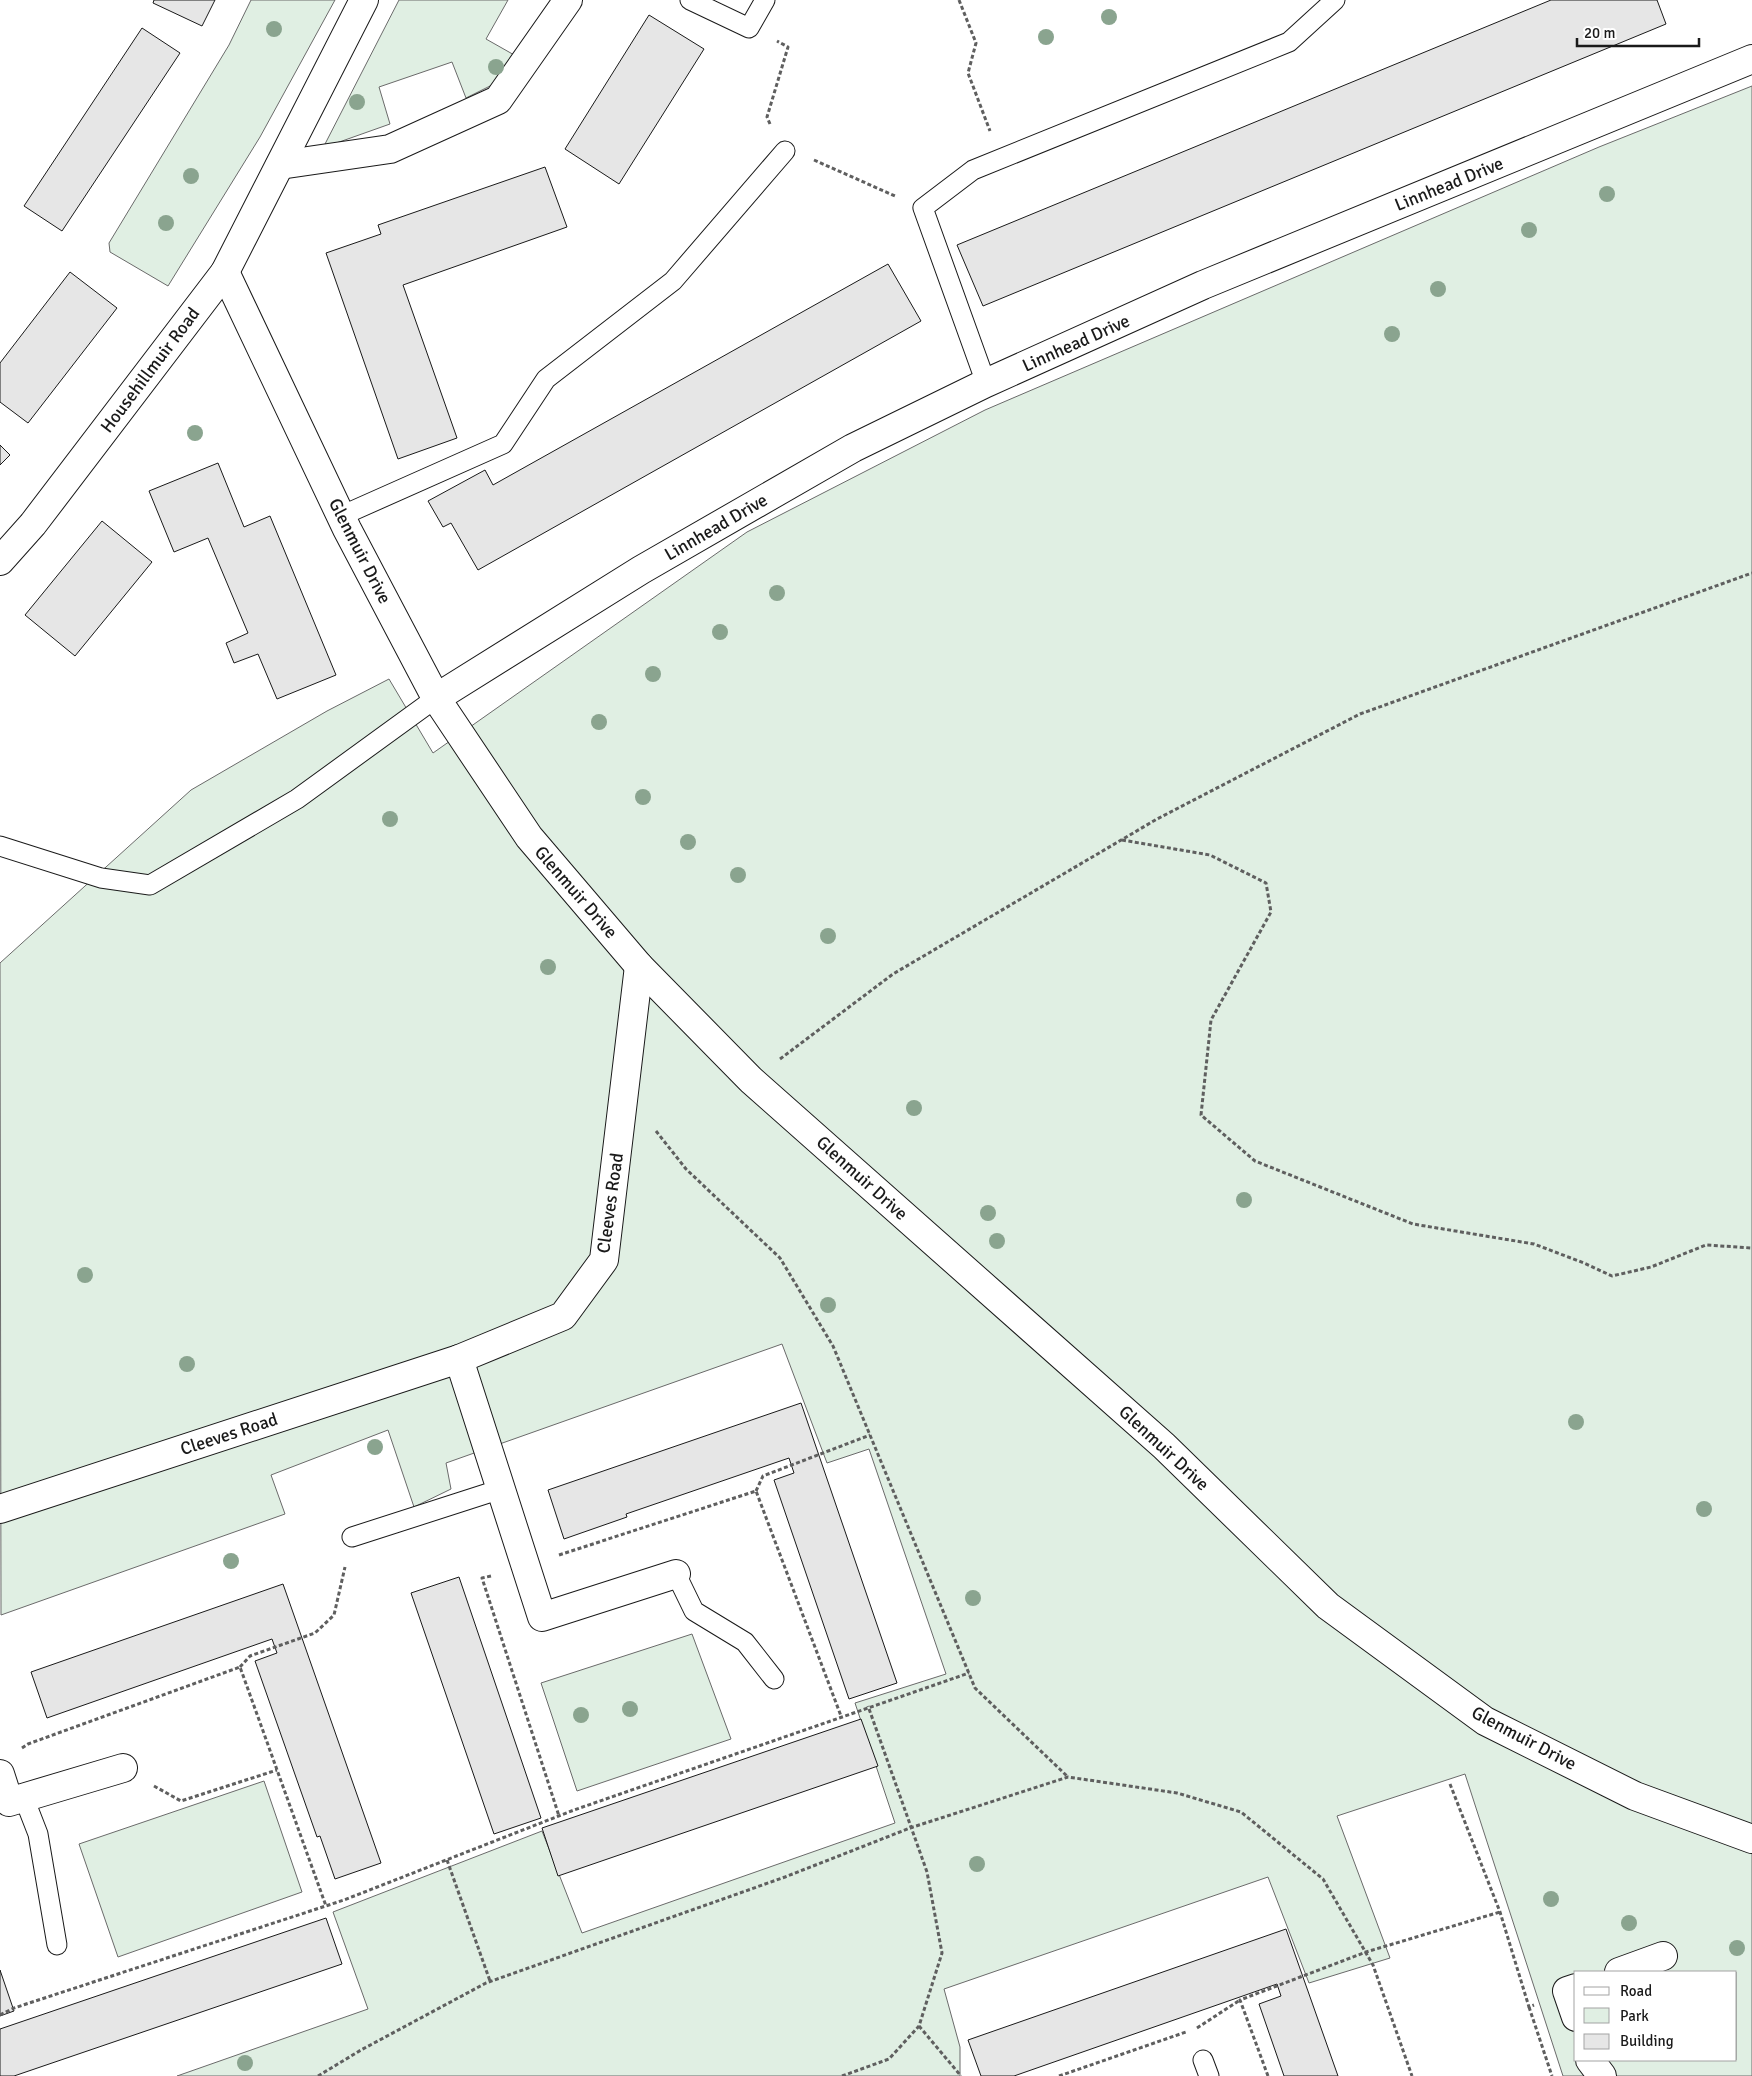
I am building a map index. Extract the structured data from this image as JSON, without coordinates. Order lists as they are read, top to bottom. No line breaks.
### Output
{"streets":{"street":["Linnhead Drive","Househillmuir Road","Glenmuir Drive","Cleeves Road"]},"crossings":[["Linnhead Drive","Glenmuir Drive"],["Househillmuir Road","Glenmuir Drive"],["Glenmuir Drive","Cleeves Road"]],"legend":["Road","Park","Building"],"scale_bar":"20 m"}
